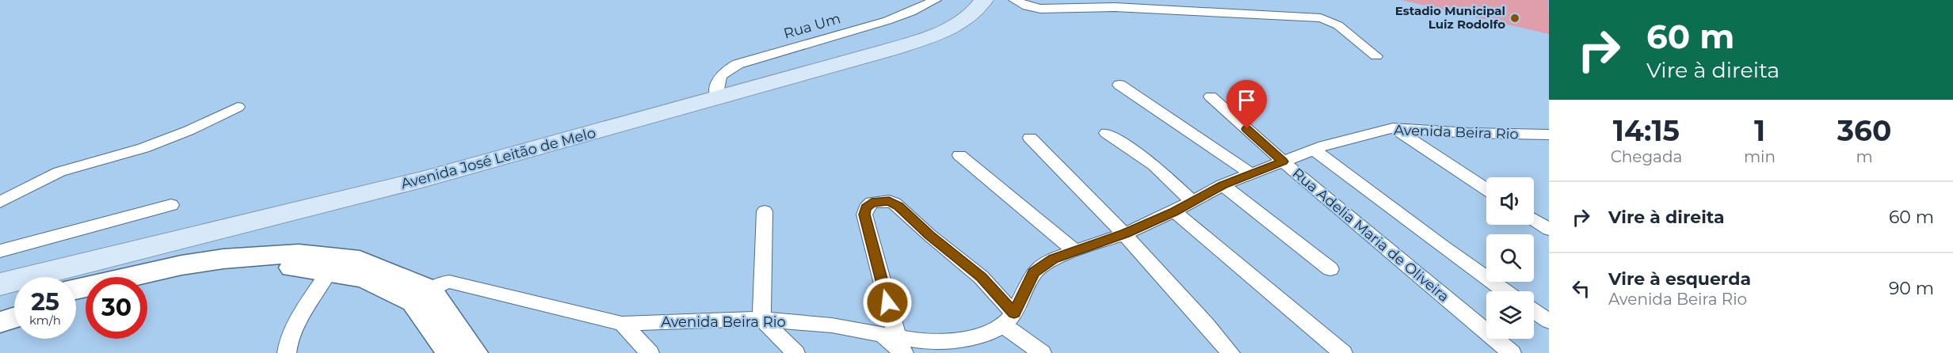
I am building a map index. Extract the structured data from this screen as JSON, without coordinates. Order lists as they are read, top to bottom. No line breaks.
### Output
{"streets":{"main road":["Avenida José Leitão de Melo"],"street":["Rua Um","Avenida Beira Rio","Rua Adelia Maria de Oliveira"]},"crossings":[["Rua Um","Avenida José Leitão de Melo"],["Avenida Beira Rio","Rua Adelia Maria de Oliveira"]],"places":["Estadio Municipal Luiz Rodolfo"],"page":{"turn":["60 m","Vire à direita"],"eta":["14:15","Chegada","1","min","360","m"],"list":[{"name":"Vire à direita","value":"60 m"},{"name":"Vire à esquerda","note":"Avenida Beira Rio","value":"90 m"}],"speed":"25 km/h","limit":"30"}}
